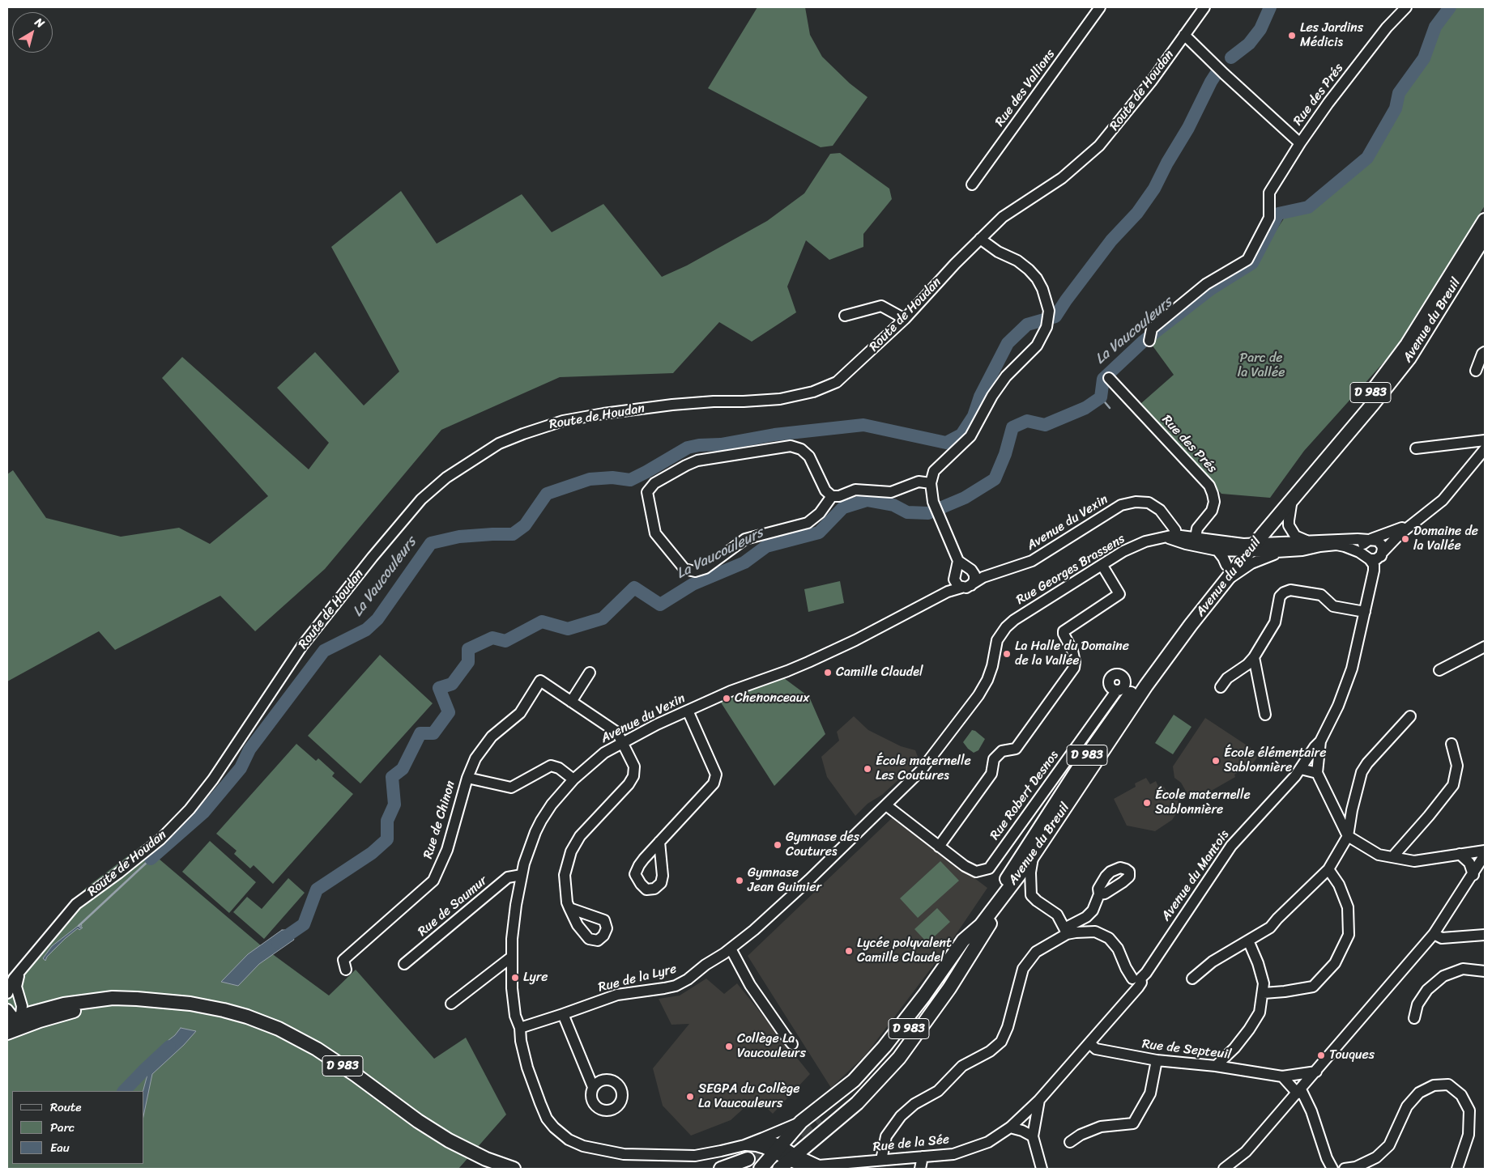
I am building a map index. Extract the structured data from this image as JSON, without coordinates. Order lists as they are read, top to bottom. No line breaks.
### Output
{"streets":{"main road":["Avenue du Breuil","D 983"],"street":["Rue des Vallions","Route de Houdan","Rue des Prés","Avenue du Vexin","Rue Georges Brassens","Rue Robert Desnos","Rue de Chinon","Avenue du Mantois","Rue de Saumur","Rue de la Lyre","Rue de Septeuil","Rue de la Sée"]},"crossings":[["Route de Houdan","Rue des Prés"],["Avenue du Breuil","D 983"],["Avenue du Vexin","Rue Georges Brassens"],["Avenue du Vexin","Rue de Chinon"],["Avenue du Vexin","Rue de Saumur"],["Avenue du Vexin","Rue de la Lyre"],["Rue Georges Brassens","Rue de la Lyre"],["Rue Robert Desnos","Rue de la Lyre"],["Avenue du Mantois","Rue de Septeuil"],["Avenue du Mantois","Rue de la Sée"]],"water":["La Vaucouleurs"],"parks":["Parc de la Vallée"],"places":["Les Jardins Médicis","Domaine de la Vallée","La Halle du Domaine de la Vallée","Camille Claudel","Chenonceaux","École élémentaire Sablonnière","École maternelle Les Coutures","École maternelle Sablonnière","Gymnase des Coutures","Gymnase Jean Guimier","Lycée polyvalent Camille Claudel","Lyre","Collège La Vaucouleurs","Touques","SEGPA du Collège La Vaucouleurs"],"legend":["Route","Parc","Eau"],"north":"top right"}
